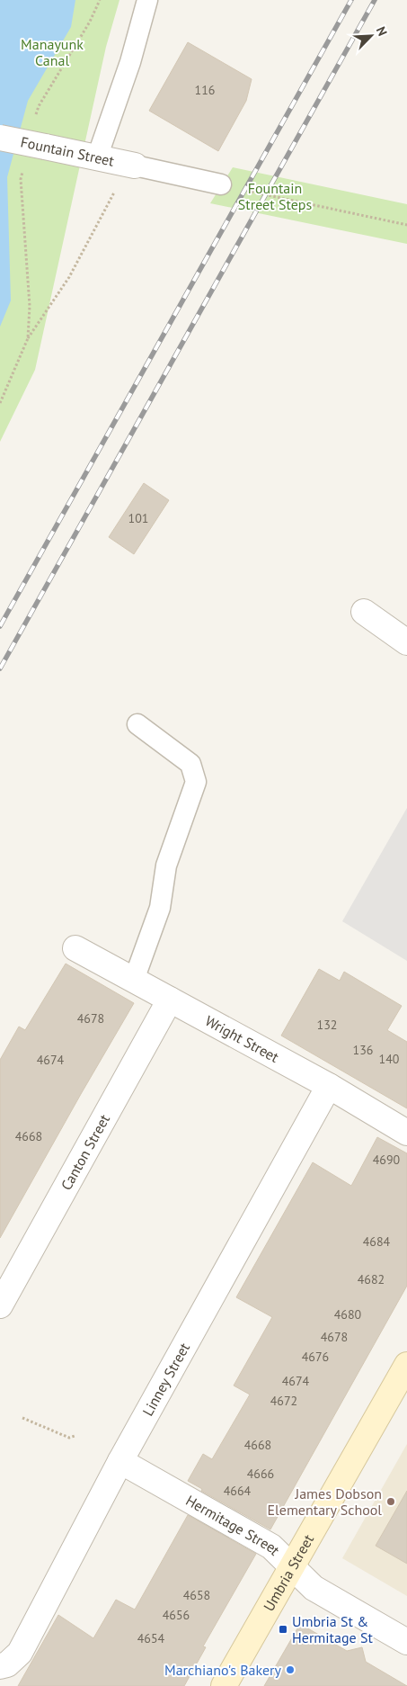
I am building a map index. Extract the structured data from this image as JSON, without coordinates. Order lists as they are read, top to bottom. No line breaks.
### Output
{"streets":{"main road":["Umbria Street"],"street":["Fountain Street","Wright Street","Canton Street","Linney Street","Hermitage Street"]},"crossings":[["Wright Street","Canton Street"],["Wright Street","Linney Street"],["Linney Street","Hermitage Street"],["Hermitage Street","Umbria Street"]],"parks":["Manayunk Canal","Fountain Street Steps"],"places":{"other":["James Dobson Elementary School","Marchiano's Bakery"],"transit":["Umbria St & Hermitage St"]},"house_numbers":["116","101","4678","132","136","140","4674","4668","4690","4684","4682","4680","4678","4676","4674","4672","4668","4666","4664","4658","4656","4654"],"north":"top right"}
